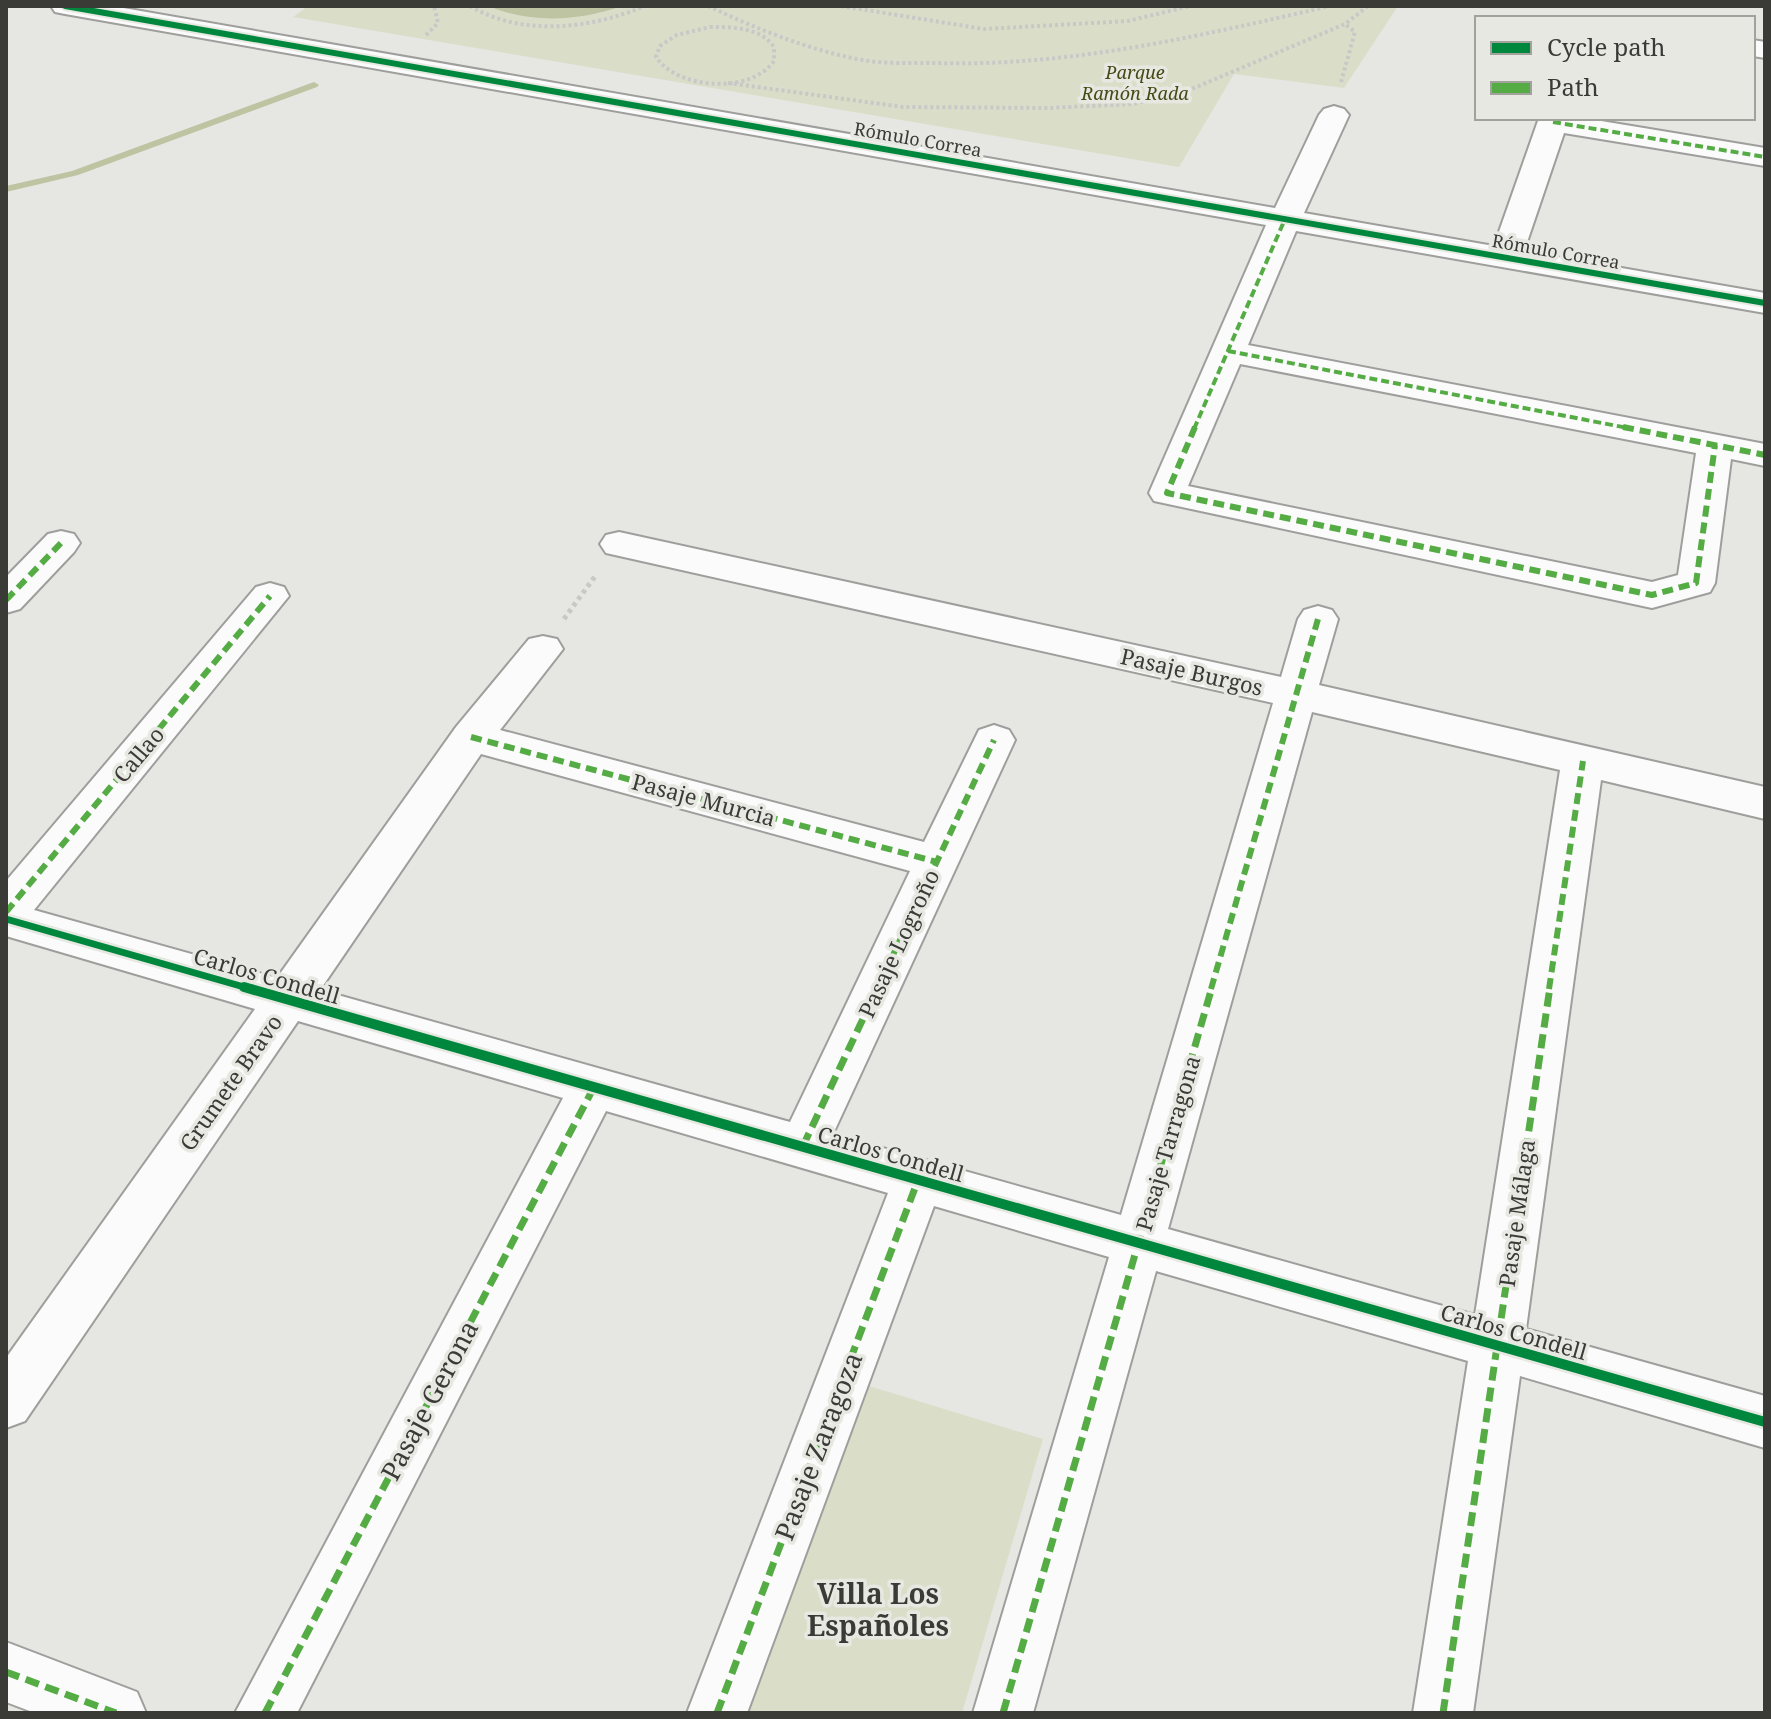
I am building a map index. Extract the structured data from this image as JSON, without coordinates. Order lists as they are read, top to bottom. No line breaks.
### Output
{"streets":{"street":["Rómulo Correa","Pasaje Burgos","Callao","Pasaje Murcia","Pasaje Logroño","Carlos Condell","Grumete Bravo","Pasaje Tarragona","Pasaje Málaga","Pasaje Gerona","Pasaje Zaragoza"]},"crossings":[["Pasaje Burgos","Pasaje Tarragona"],["Pasaje Burgos","Pasaje Málaga"],["Pasaje Murcia","Pasaje Logroño"],["Pasaje Murcia","Grumete Bravo"],["Pasaje Logroño","Carlos Condell"],["Carlos Condell","Grumete Bravo"],["Carlos Condell","Pasaje Tarragona"],["Carlos Condell","Pasaje Málaga"],["Carlos Condell","Pasaje Gerona"],["Carlos Condell","Pasaje Zaragoza"]],"districts":["Villa Los Españoles"],"parks":["Parque Ramón Rada"],"legend":["Cycle path","Path"]}
